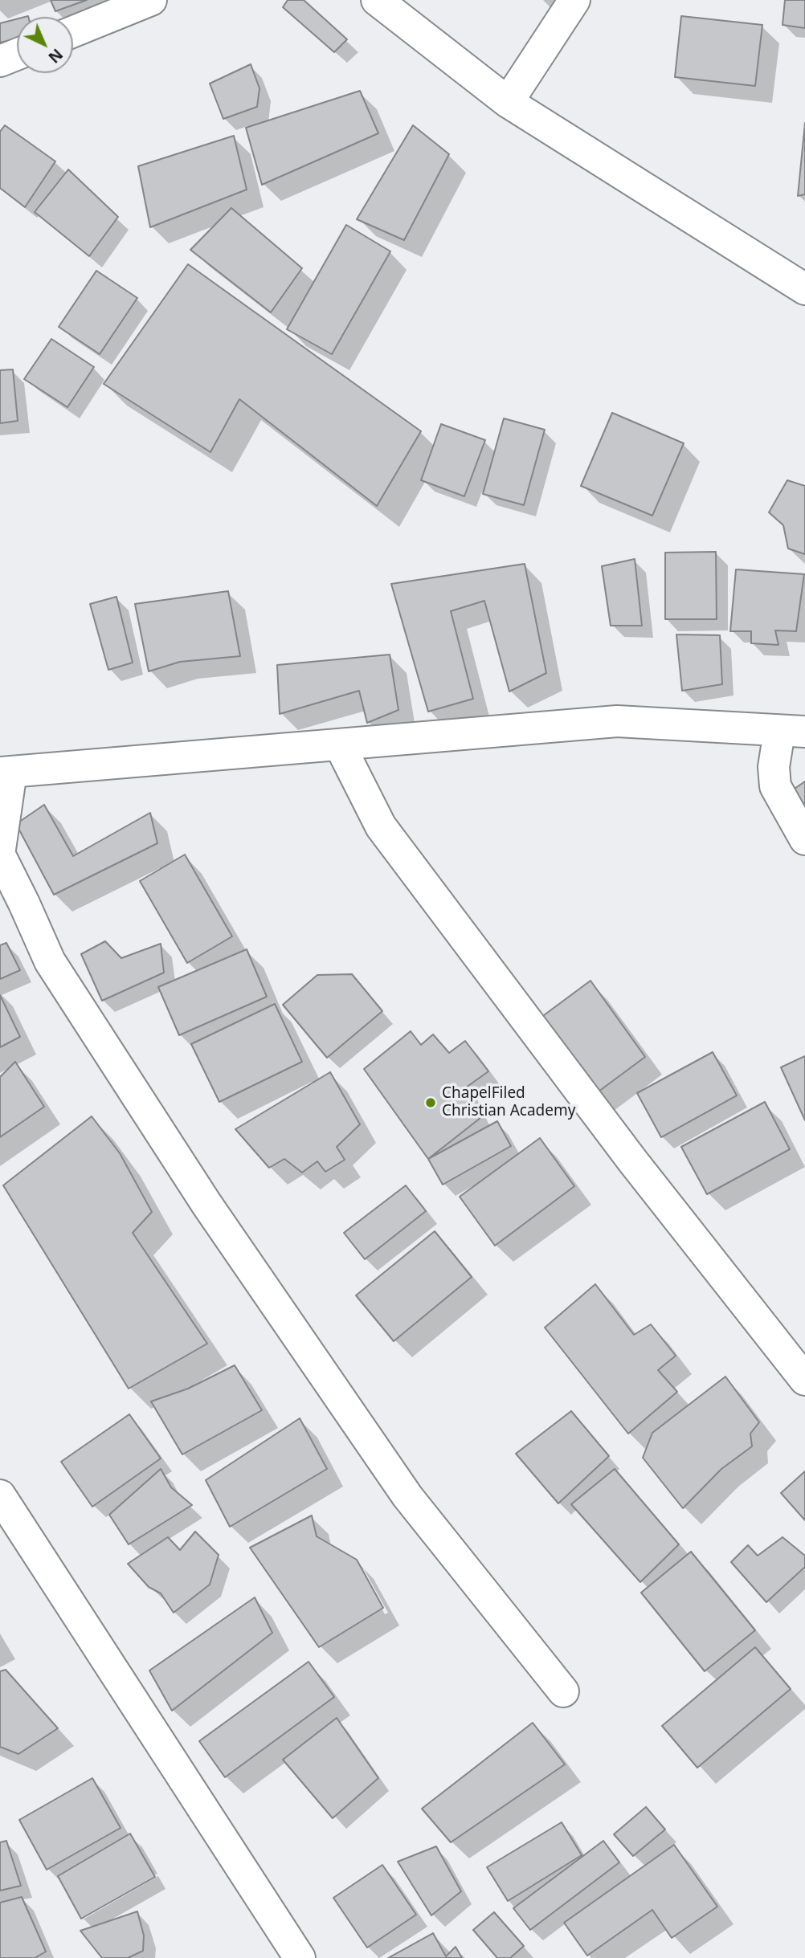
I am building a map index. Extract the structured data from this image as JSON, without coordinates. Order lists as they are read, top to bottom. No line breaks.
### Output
{"places":["ChapelFiled Christian Academy"],"north":"bottom right"}
